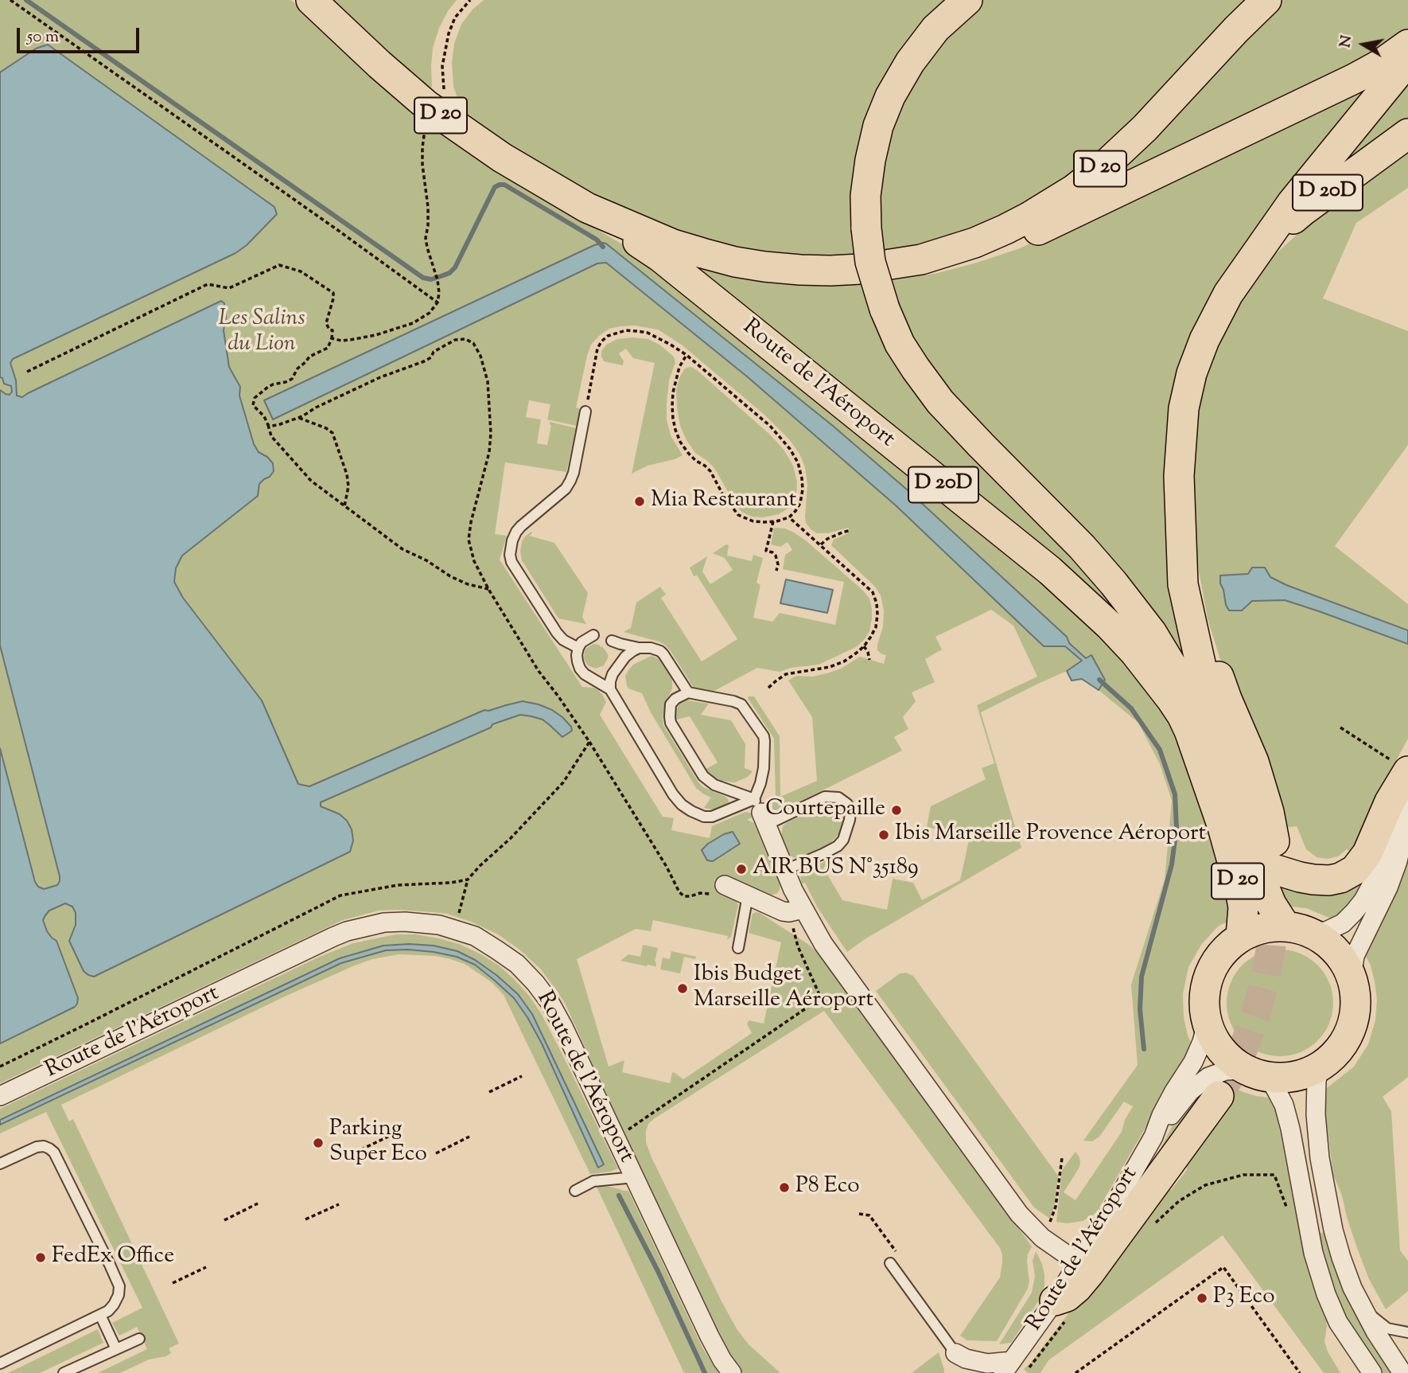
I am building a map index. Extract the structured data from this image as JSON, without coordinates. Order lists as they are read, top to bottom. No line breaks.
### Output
{"streets":{"main road":["D 20","D 20D","Route de l'Aéroport"]},"crossings":[["D 20","Route de l'Aéroport"],["D 20D","Route de l'Aéroport"]],"parks":["Les Salins du Lion"],"places":["Mia Restaurant","Courtepaille","Ibis Marseille Provence Aéroport","AIR BUS N°35189","Ibis Budget Marseille Aéroport","Parking Super Eco","P8 Eco","FedEx Office","P3 Eco"],"scale_bar":"50 m","north":"left"}
